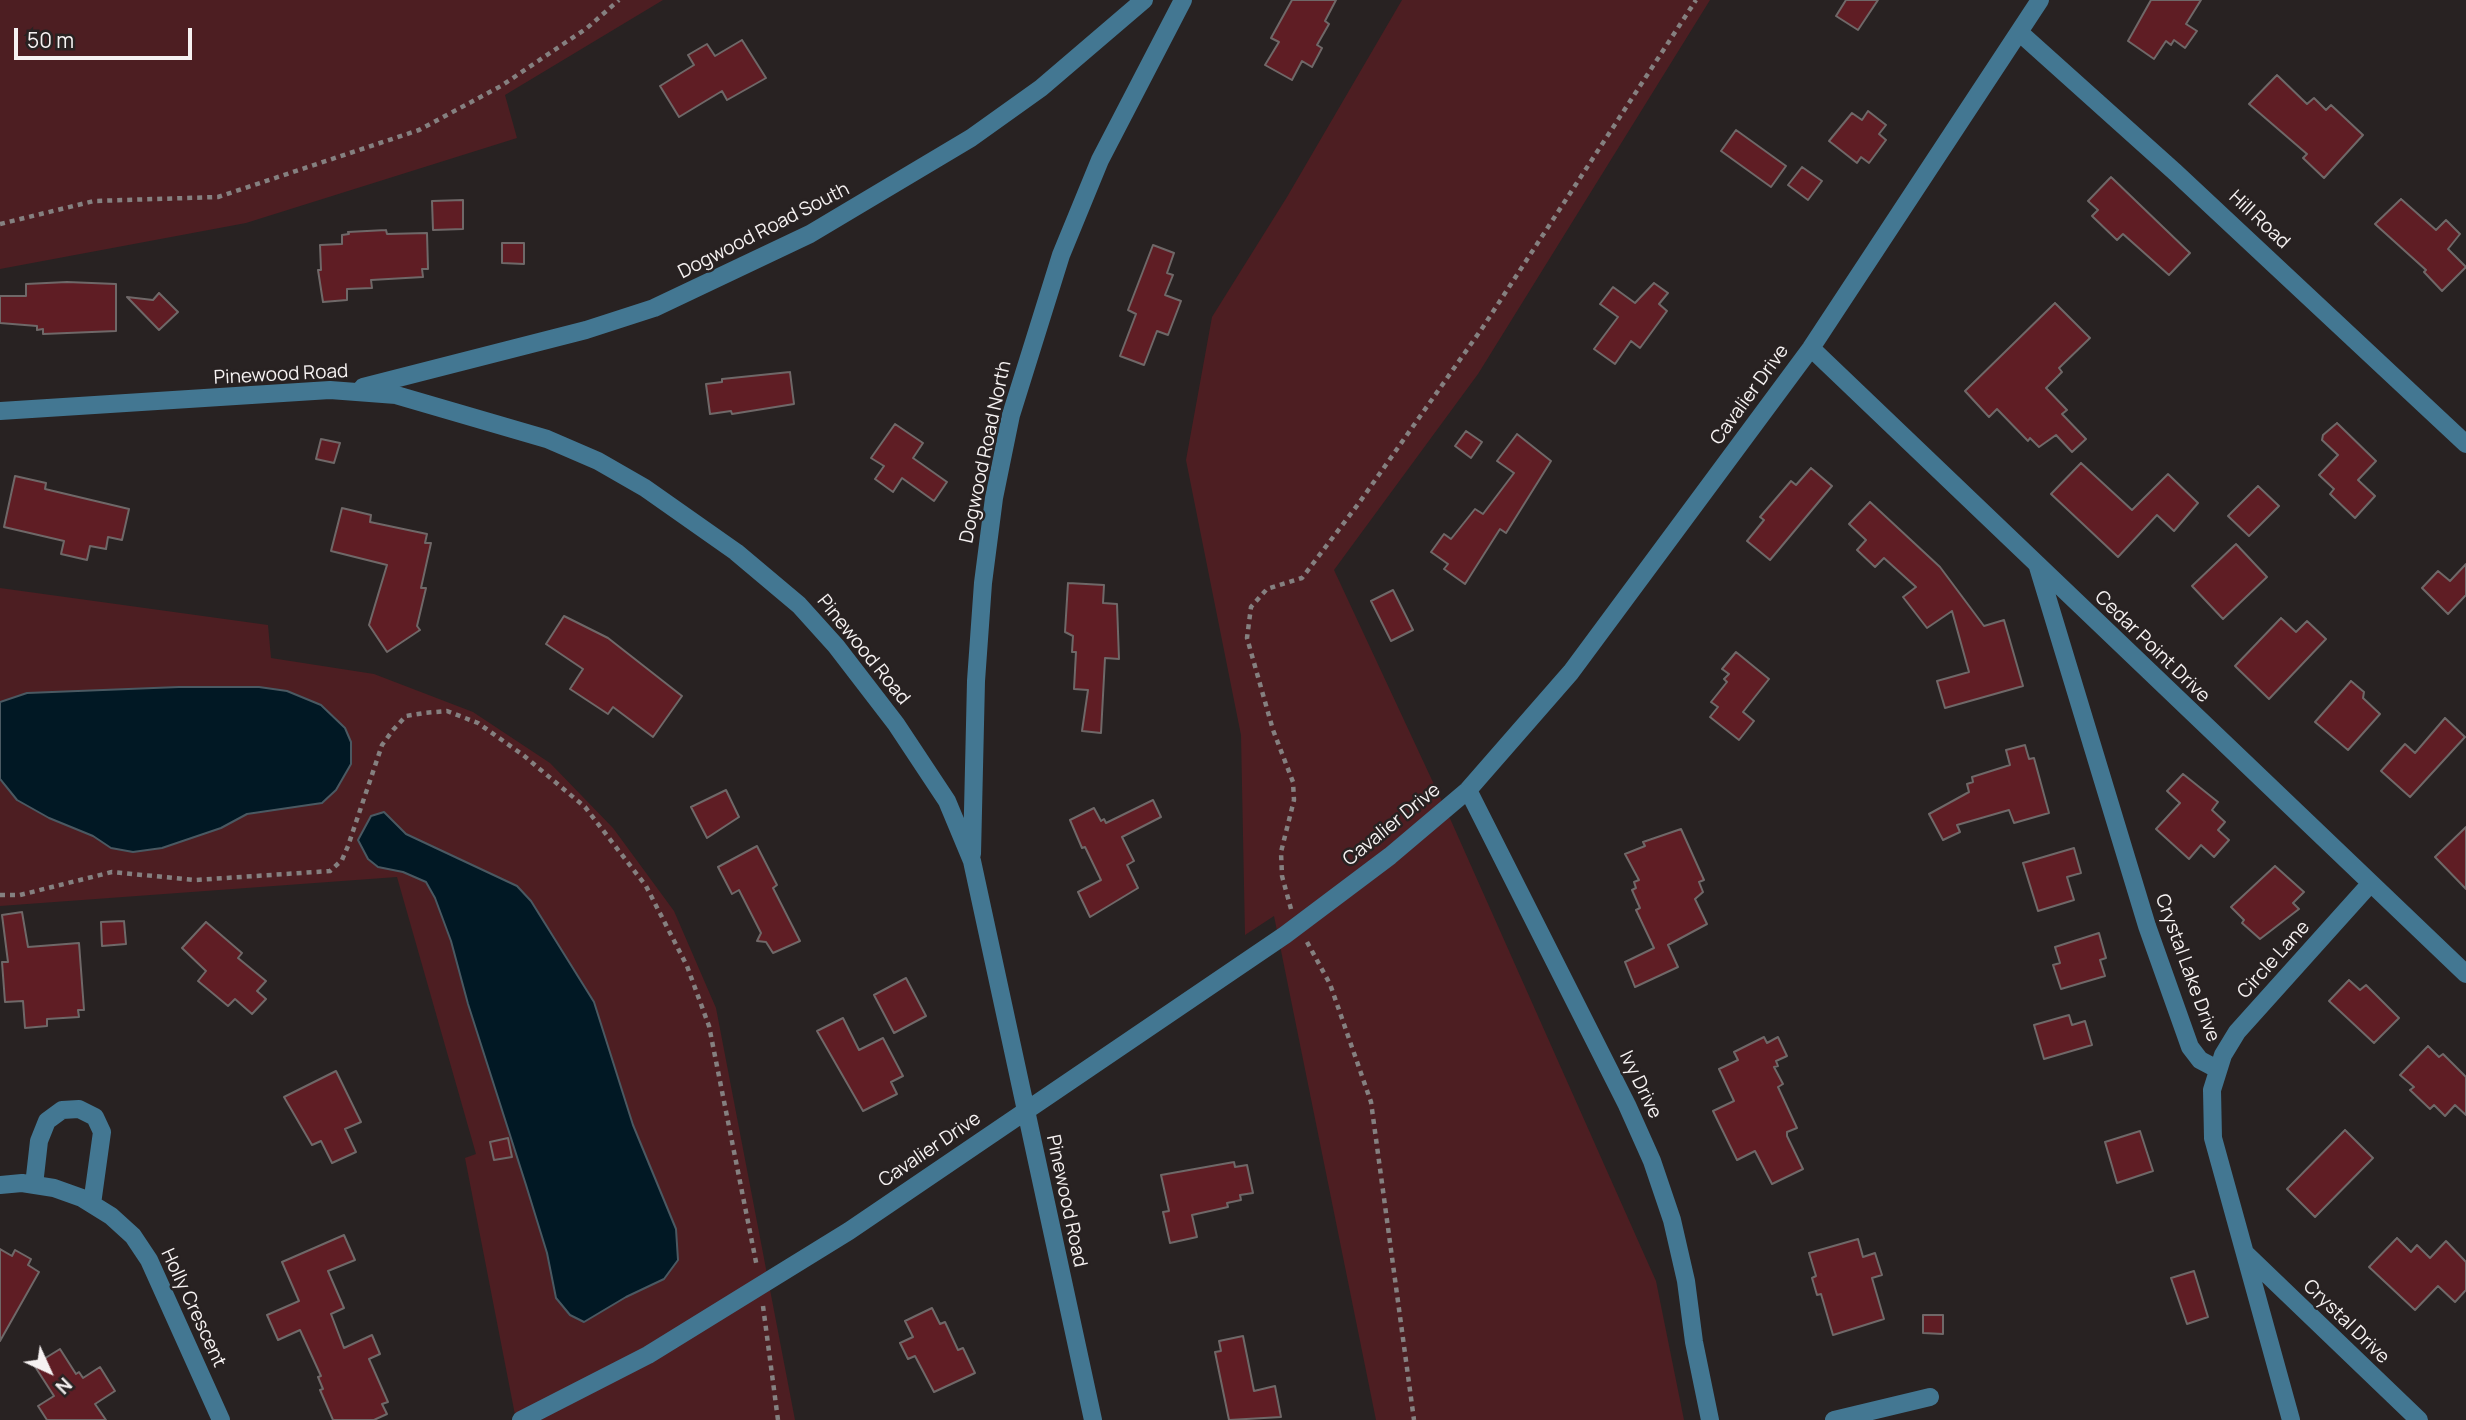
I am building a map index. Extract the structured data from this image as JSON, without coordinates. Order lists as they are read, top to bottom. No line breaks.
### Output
{"streets":{"street":["Hill Road","Dogwood Road South","Pinewood Road","Cavalier Drive","Dogwood Road North","Cedar Point Drive","Circle Lane","Crystal Lake Drive","Ivy Drive","Holly Crescent","Crystal Drive"]},"crossings":[["Hill Road","Cavalier Drive"],["Dogwood Road South","Pinewood Road"],["Pinewood Road","Cavalier Drive"],["Pinewood Road","Dogwood Road North"],["Cavalier Drive","Cedar Point Drive"],["Cavalier Drive","Ivy Drive"],["Cedar Point Drive","Circle Lane"],["Cedar Point Drive","Crystal Lake Drive"],["Circle Lane","Crystal Lake Drive"],["Crystal Lake Drive","Crystal Drive"]],"scale_bar":"50 m","north":"bottom right"}
